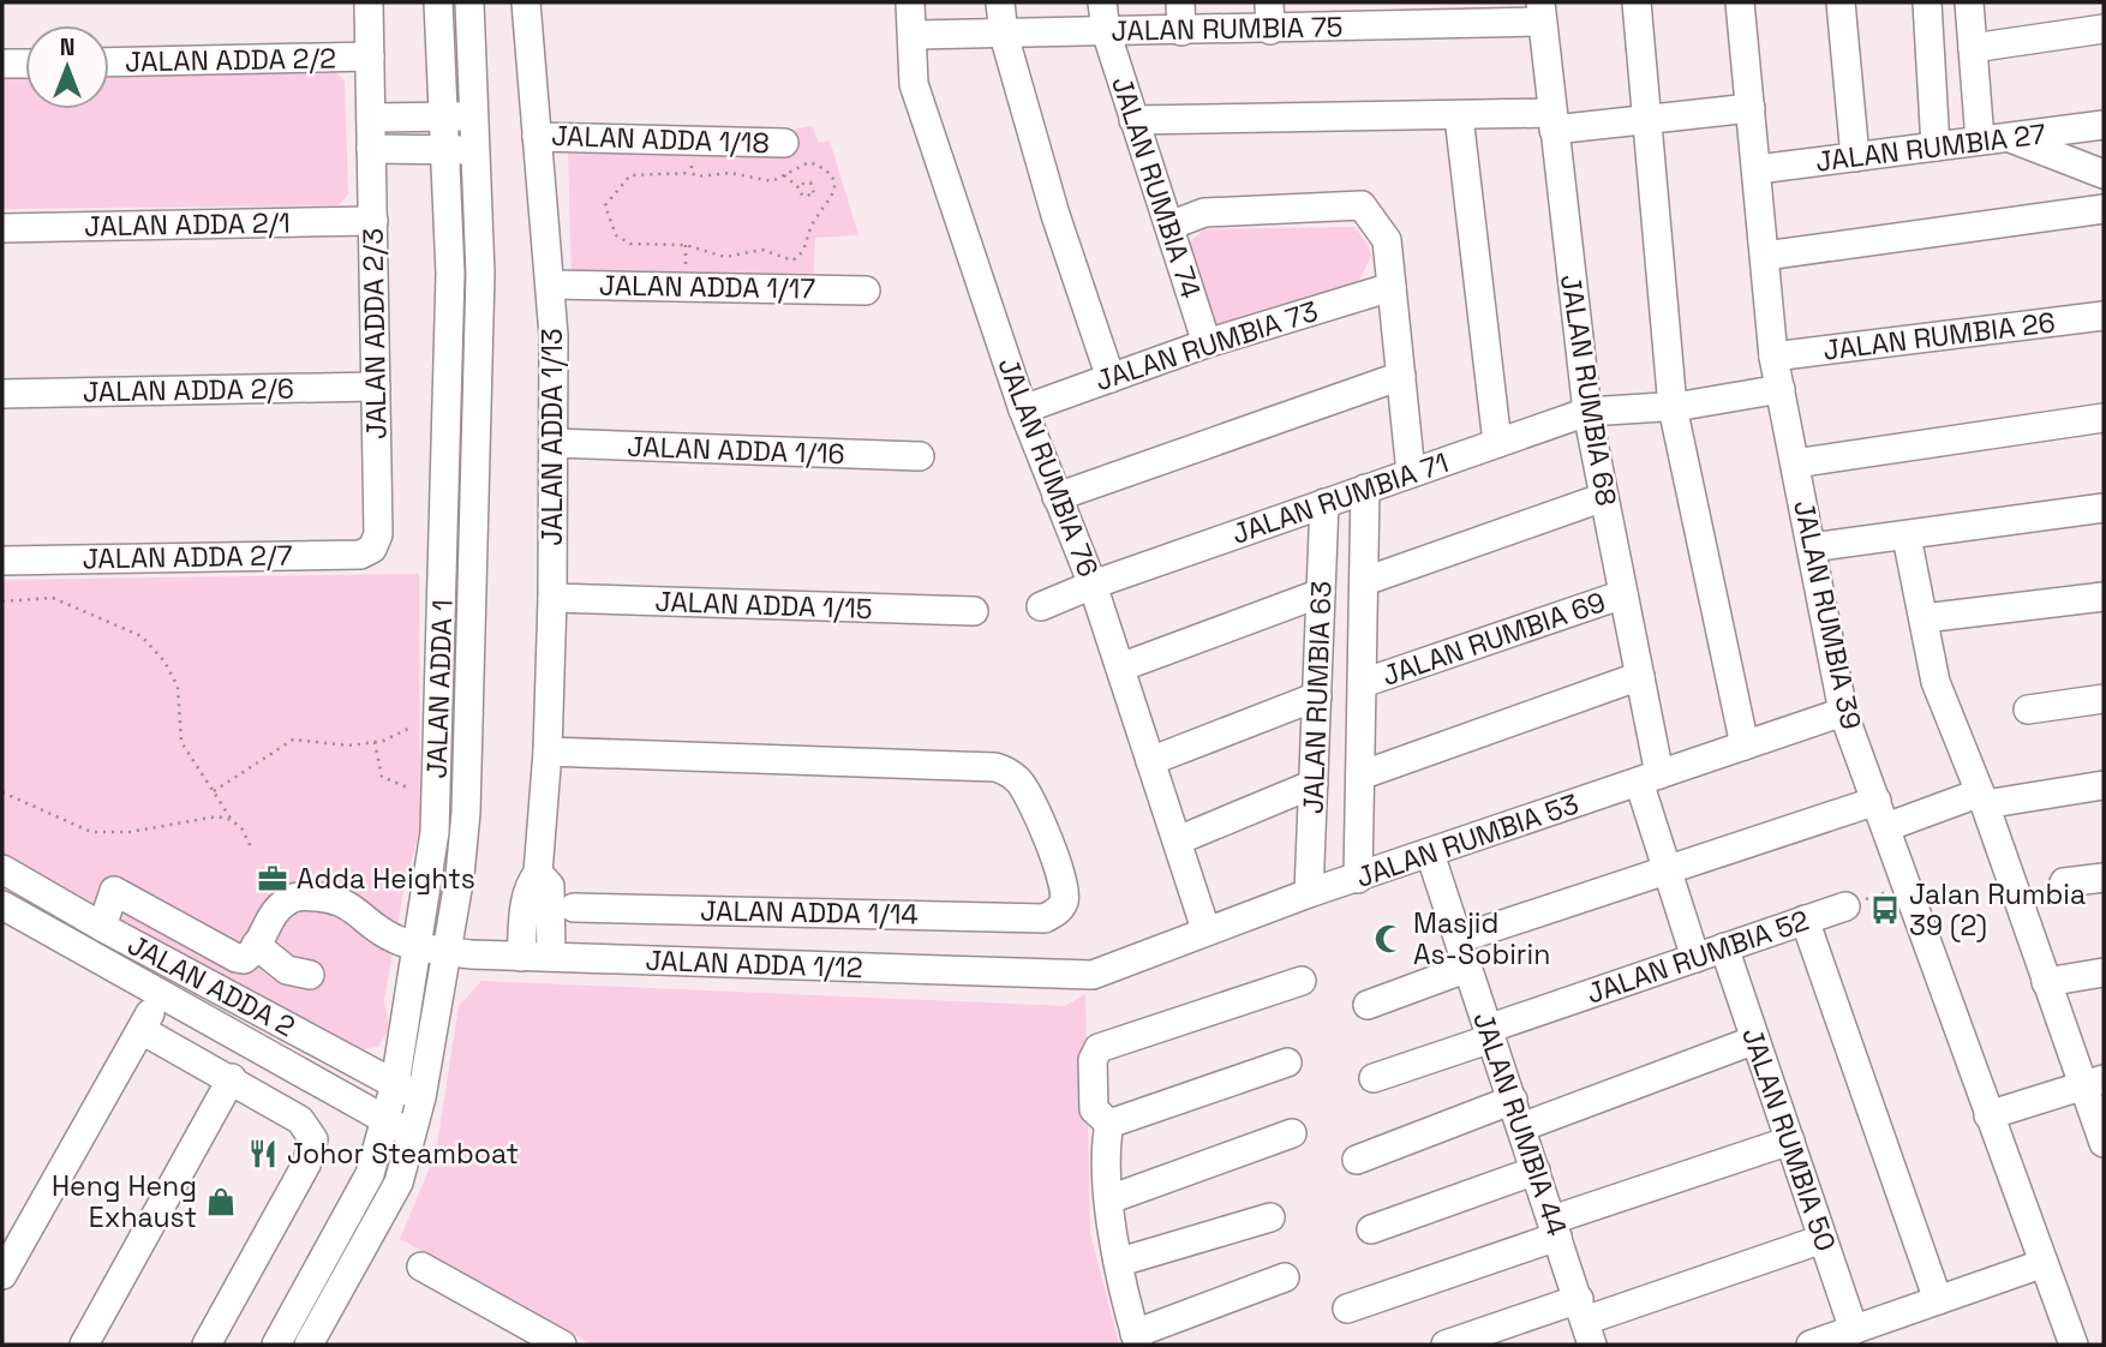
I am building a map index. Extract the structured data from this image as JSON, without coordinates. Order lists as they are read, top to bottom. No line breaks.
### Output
{"streets":{"street":["JALAN RUMBIA 75","JALAN ADDA 2/2","JALAN ADDA 1/18","JALAN RUMBIA 27","JALAN RUMBIA 74","JALAN ADDA 2/1","JALAN ADDA 1/17","JALAN ADDA 2/3","JALAN RUMBIA 26","JALAN RUMBIA 73","JALAN ADDA 2/6","JALAN RUMBIA 68","JALAN ADDA 1/13","JALAN ADDA 1/16","JALAN RUMBIA 76","JALAN RUMBIA 71","JALAN ADDA 2/7","JALAN ADDA 1/15","JALAN RUMBIA 39","JALAN RUMBIA 69","JALAN ADDA 1","JALAN RUMBIA 63","JALAN RUMBIA 53","JALAN ADDA 1/14","JALAN RUMBIA 52","JALAN ADDA 1/12","JALAN ADDA 2","JALAN RUMBIA 44","JALAN RUMBIA 50"]},"crossings":[["JALAN RUMBIA 75","JALAN RUMBIA 74"],["JALAN RUMBIA 75","JALAN RUMBIA 68"],["JALAN RUMBIA 75","JALAN RUMBIA 76"],["JALAN ADDA 2/2","JALAN ADDA 2/3"],["JALAN ADDA 1/18","JALAN ADDA 1/13"],["JALAN RUMBIA 27","JALAN RUMBIA 39"],["JALAN RUMBIA 74","JALAN RUMBIA 73"],["JALAN ADDA 2/1","JALAN ADDA 2/3"],["JALAN ADDA 1/17","JALAN ADDA 1/13"],["JALAN ADDA 2/3","JALAN ADDA 2/6"],["JALAN ADDA 2/3","JALAN ADDA 2/7"],["JALAN RUMBIA 26","JALAN RUMBIA 39"],["JALAN RUMBIA 73","JALAN RUMBIA 76"],["JALAN RUMBIA 68","JALAN RUMBIA 71"],["JALAN RUMBIA 68","JALAN RUMBIA 69"],["JALAN RUMBIA 68","JALAN RUMBIA 53"],["JALAN RUMBIA 68","JALAN RUMBIA 52"],["JALAN ADDA 1/13","JALAN ADDA 1/16"],["JALAN ADDA 1/13","JALAN ADDA 1/15"],["JALAN ADDA 1/13","JALAN ADDA 1/14"],["JALAN RUMBIA 76","JALAN RUMBIA 71"],["JALAN RUMBIA 76","JALAN RUMBIA 53"],["JALAN RUMBIA 71","JALAN RUMBIA 39"],["JALAN RUMBIA 71","JALAN RUMBIA 63"],["JALAN RUMBIA 39","JALAN RUMBIA 53"],["JALAN RUMBIA 39","JALAN RUMBIA 52"],["JALAN ADDA 1","JALAN ADDA 1/12"],["JALAN ADDA 1","JALAN ADDA 2"],["JALAN RUMBIA 63","JALAN RUMBIA 53"],["JALAN RUMBIA 53","JALAN ADDA 1/12"],["JALAN RUMBIA 53","JALAN RUMBIA 44"],["JALAN RUMBIA 52","JALAN RUMBIA 44"],["JALAN RUMBIA 52","JALAN RUMBIA 50"]],"places":{"office":["Adda Heights"],"bus stop":["Jalan Rumbia 39 (2)"],"mosque":["Masjid As-Sobirin"],"restaurant":["Johor Steamboat"],"shop":["Heng Heng Exhaust"]},"north":"top"}
